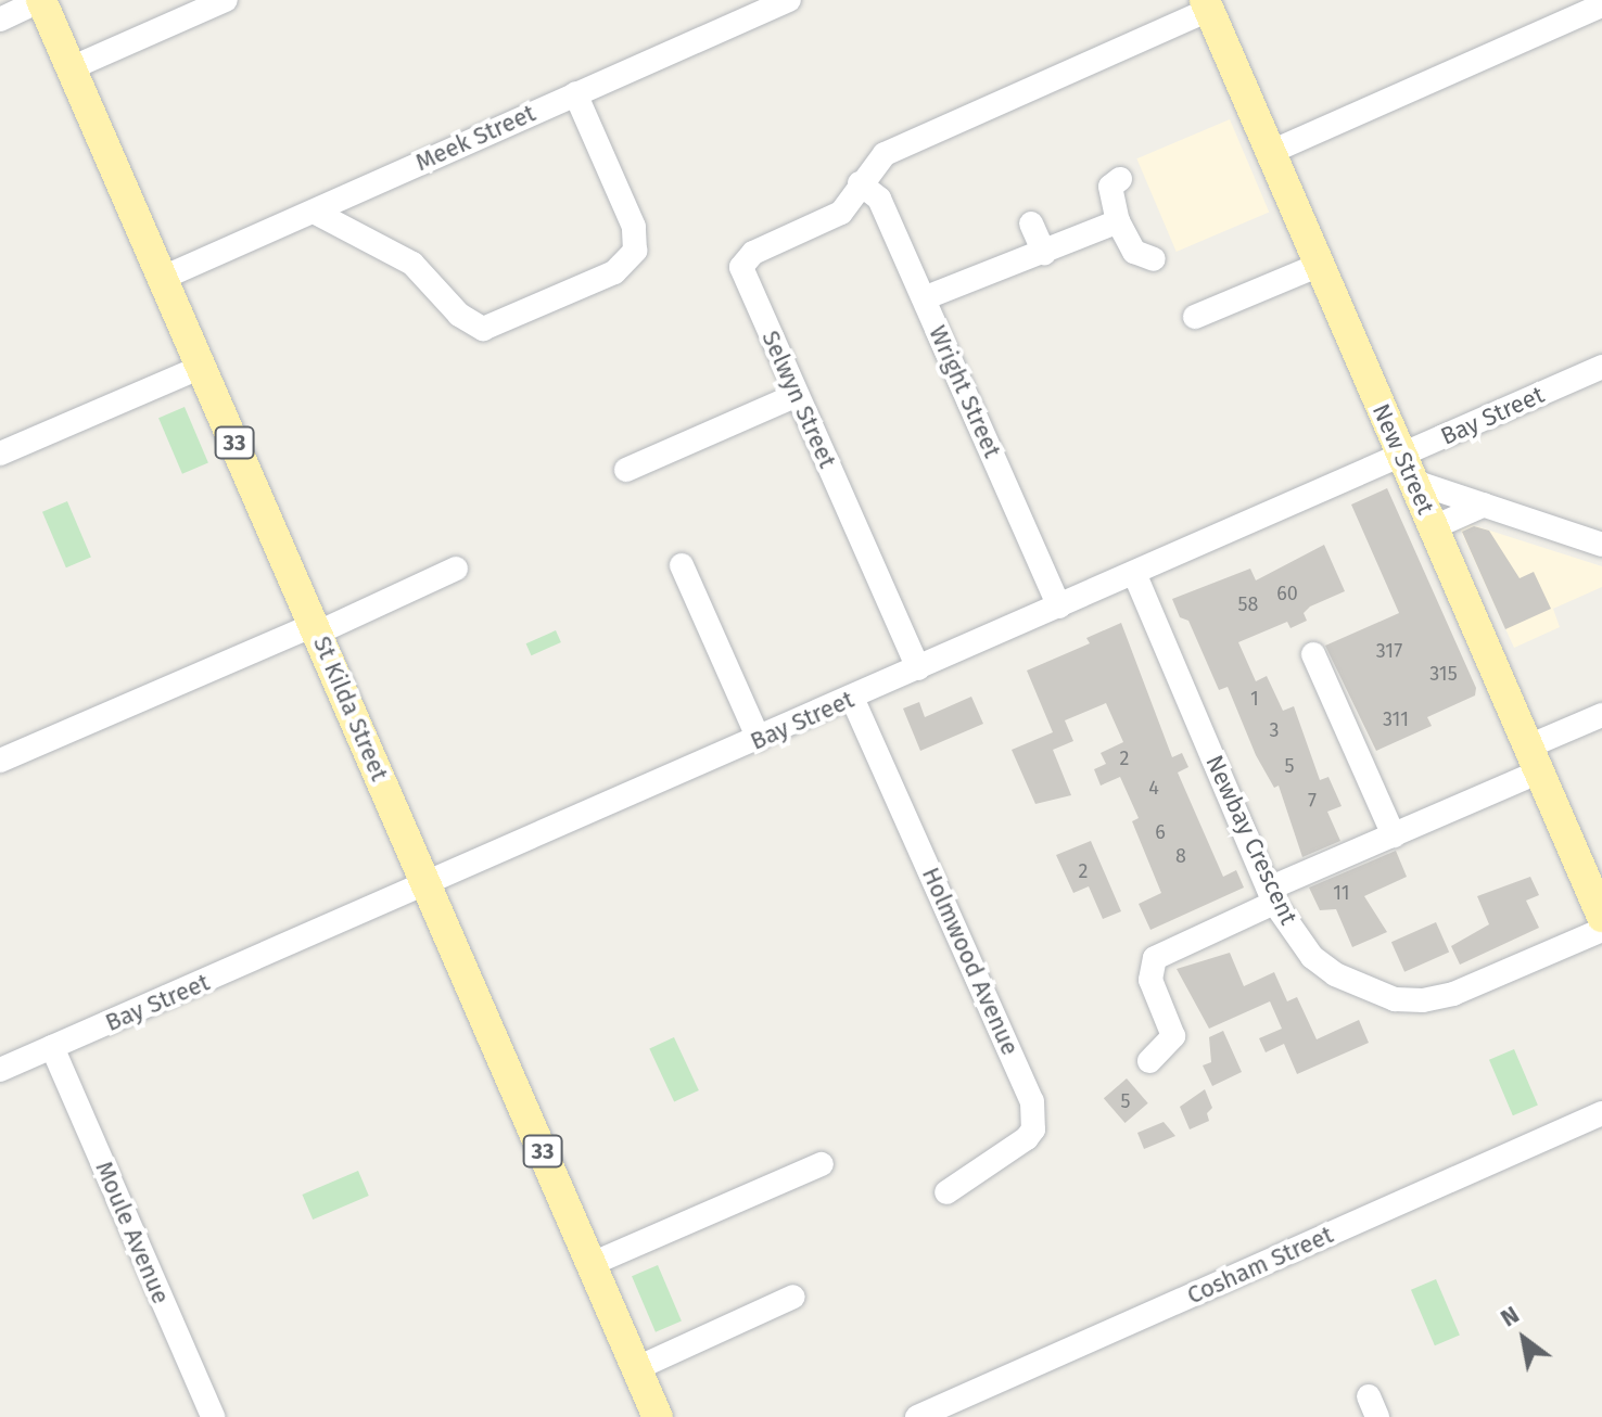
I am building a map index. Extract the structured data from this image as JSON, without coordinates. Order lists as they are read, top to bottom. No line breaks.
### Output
{"streets":{"main road":["33","New Street","St Kilda Street"],"street":["Meek Street","Wright Street","Selwyn Street","Bay Street","Newbay Crescent","Holmwood Avenue","Moule Avenue","Cosham Street"]},"crossings":[["Meek Street","St Kilda Street"],["Wright Street","Selwyn Street"],["Wright Street","Bay Street"],["Selwyn Street","Bay Street"],["Bay Street","New Street"],["Bay Street","St Kilda Street"],["Bay Street","Newbay Crescent"],["Bay Street","Holmwood Avenue"],["Bay Street","Moule Avenue"]],"house_numbers":["60","58","317","315","1","311","3","2","5","4","7","6","8","2","11","5"],"north":"top left"}
